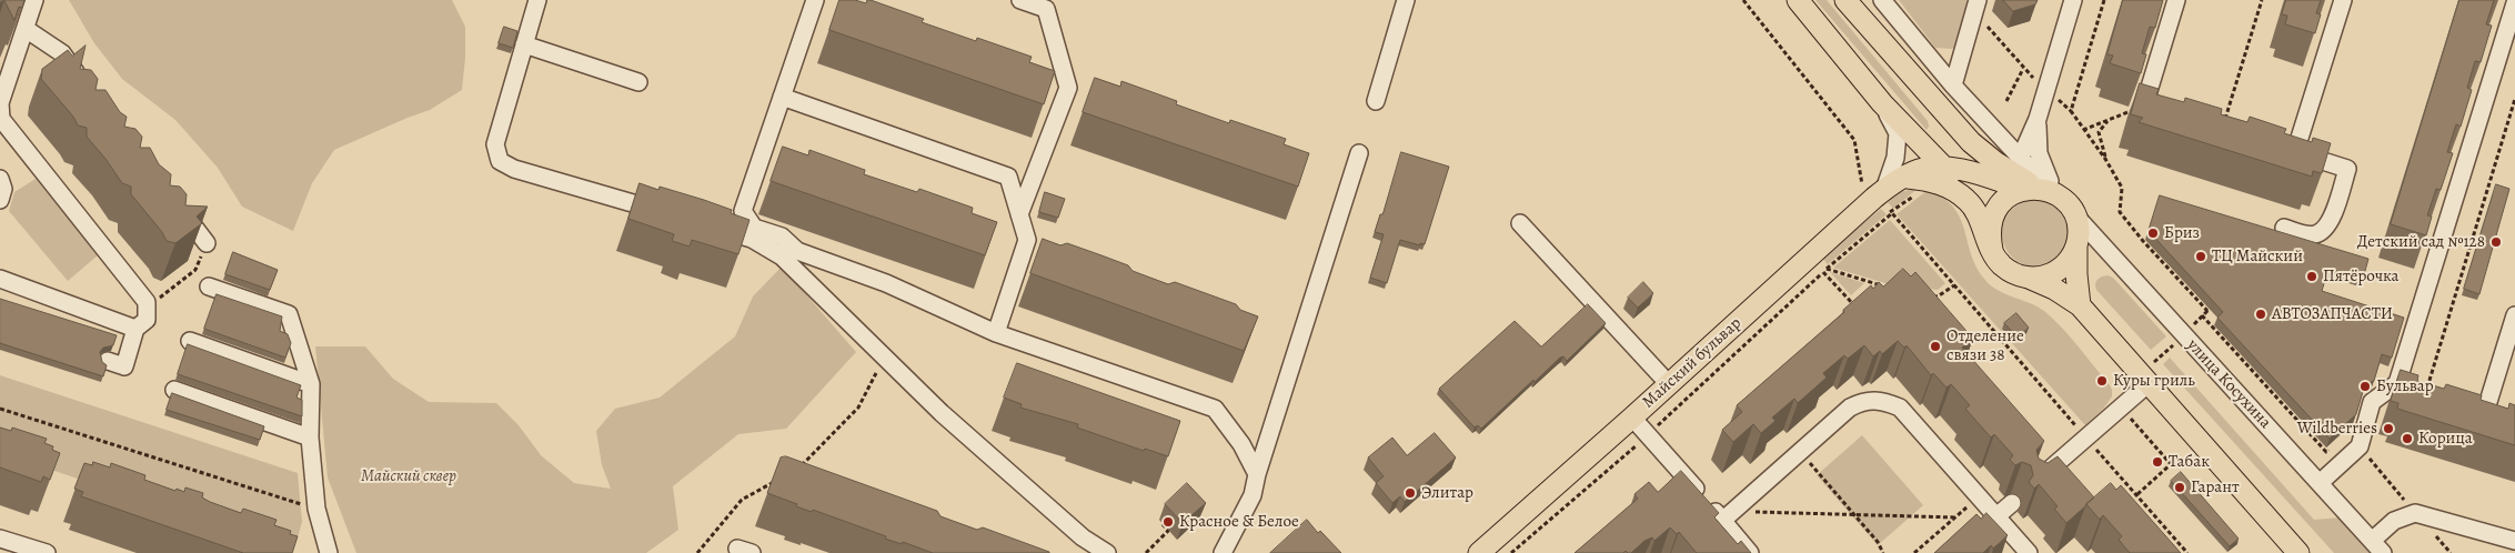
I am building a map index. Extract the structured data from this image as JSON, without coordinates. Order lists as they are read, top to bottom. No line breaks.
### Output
{"streets":{"main road":["Майский бульвар"],"street":["улица Косухина"]},"parks":["Майский сквер"],"places":["Бриз","Детский сад №128","ТЦ Майский","Пятёрочка","АВТОЗАПЧАСТИ","Отделение связи 38","Куры гриль","Бульвар","Wildberries","Корица","Табак","Гарант","Элитар","Красное & Белое"]}
